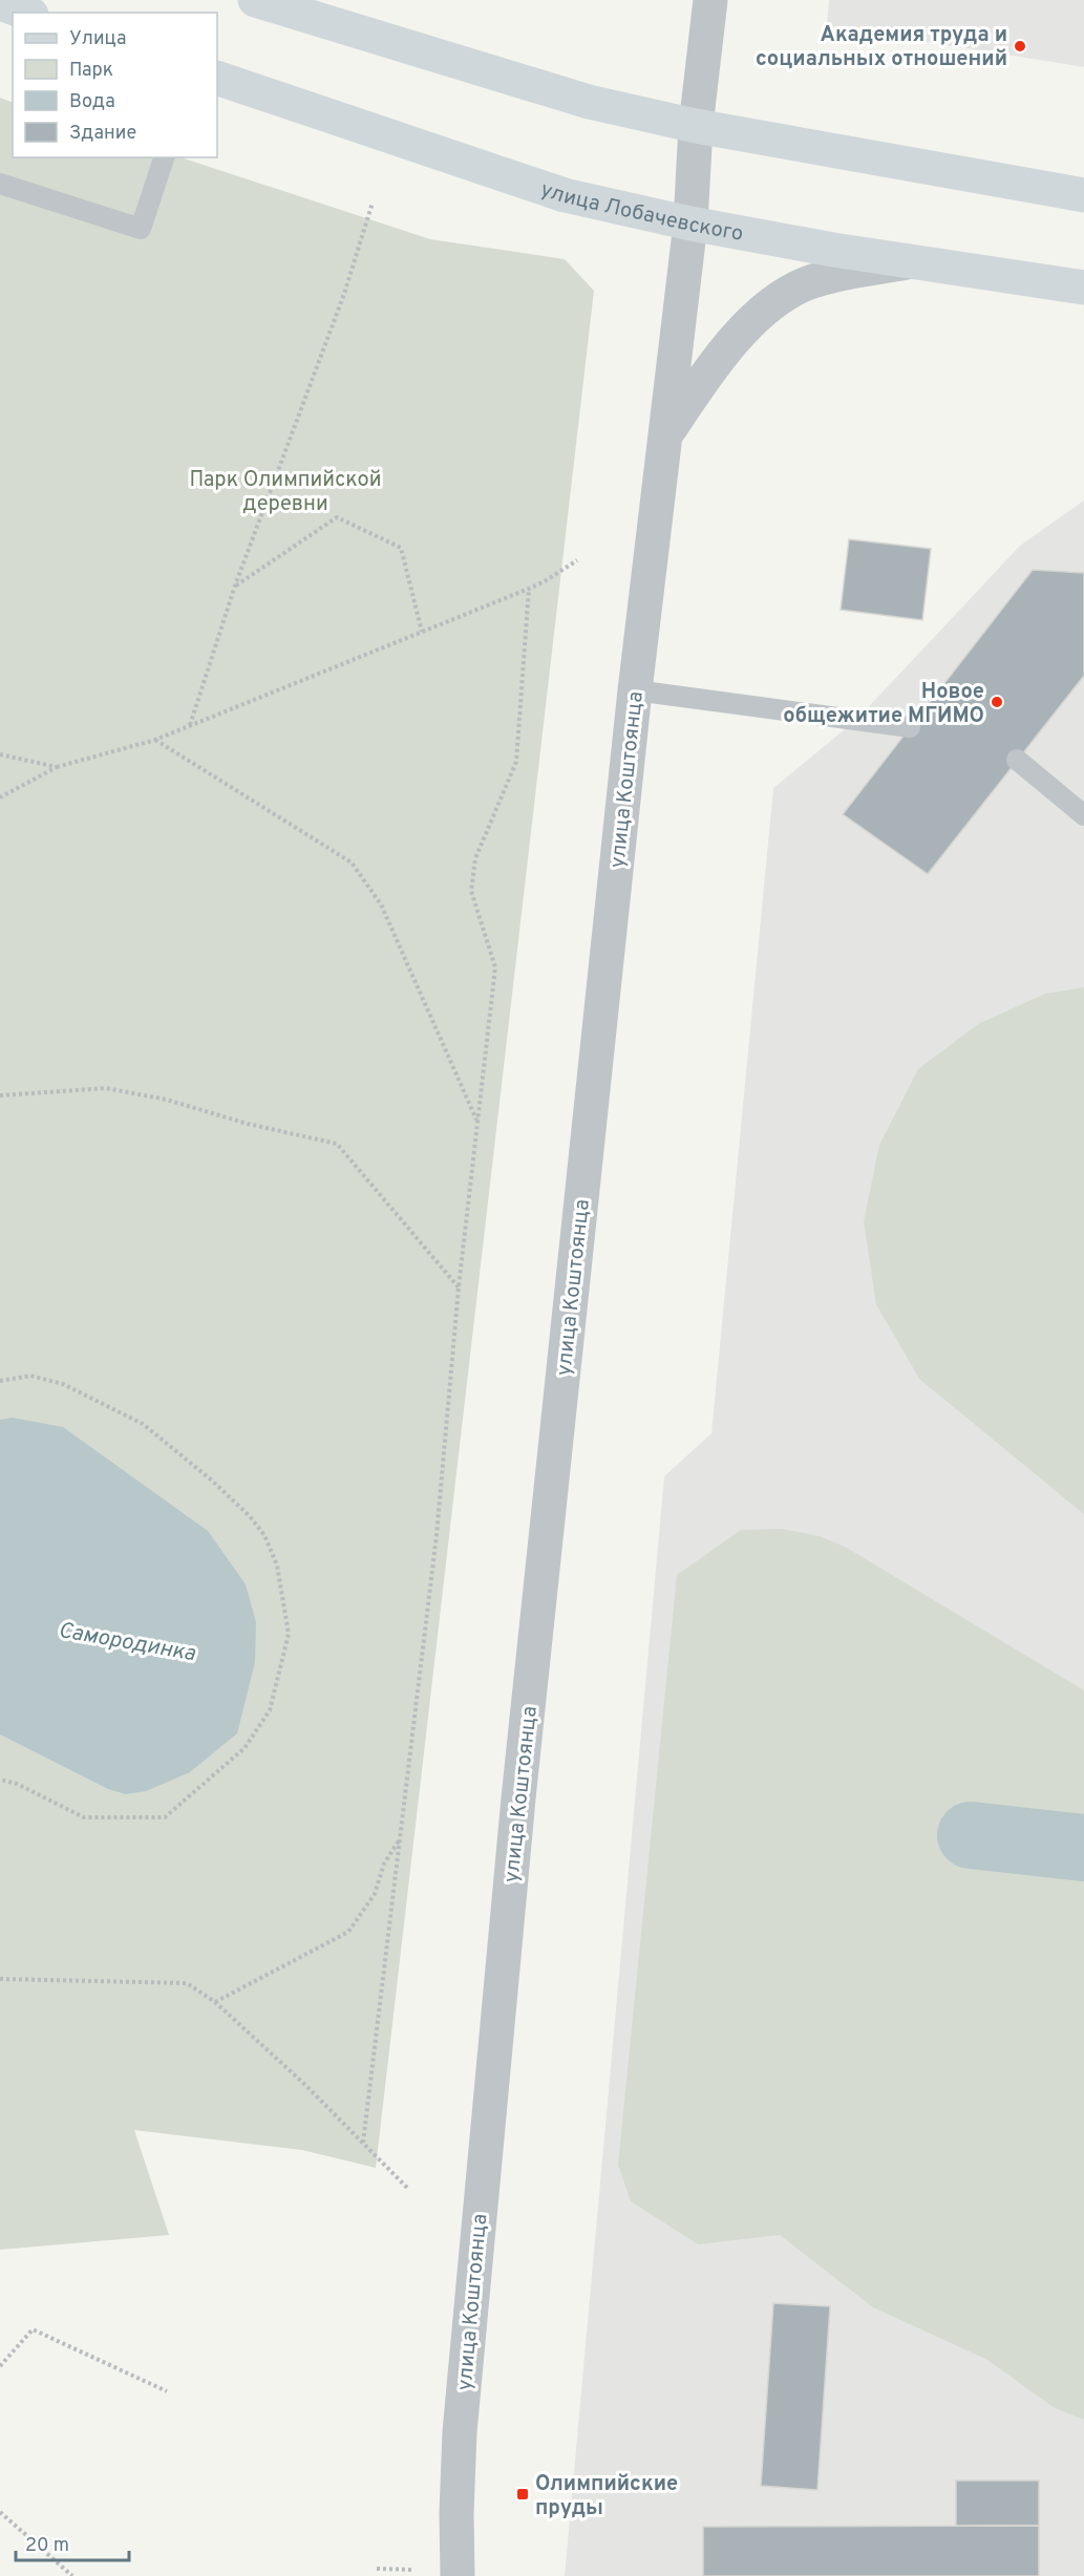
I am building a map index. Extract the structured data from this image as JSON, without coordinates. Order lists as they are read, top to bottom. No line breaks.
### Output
{"streets":{"main road":["улица Лобачевского"],"street":["улица Коштоянца"]},"crossings":[["улица Лобачевского","улица Коштоянца"]],"water":["Самородинка"],"parks":["Парк Олимпийской деревни"],"places":{"other":["Академия труда и социальных отношений","Новое общежитие МГИМО"],"transit":["Олимпийские пруды"]},"legend":["Улица","Парк","Вода","Здание"],"scale_bar":"20 m"}
